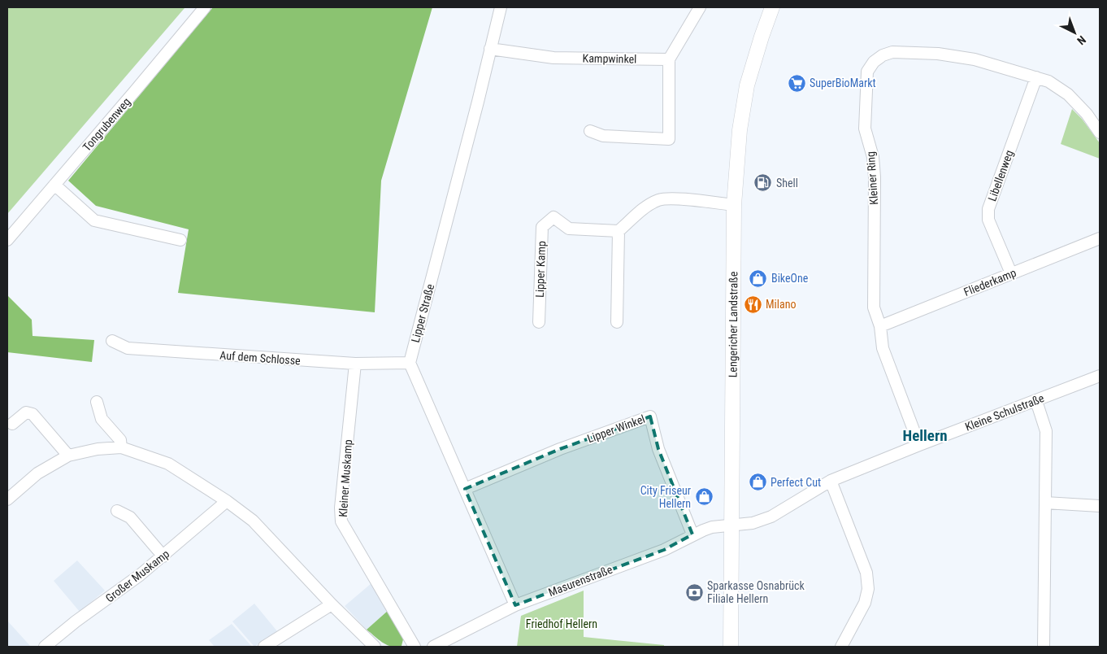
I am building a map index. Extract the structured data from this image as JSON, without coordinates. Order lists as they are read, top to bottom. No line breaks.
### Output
{"streets":{"main road":["Lengericher Landstraße"],"street":["Kampwinkel","Tongrubenweg","Libellenweg","Kleiner Ring","Lipper Kamp","Fliederkamp","Lipper Straße","Auf dem Schlosse","Kleine Schulstraße","Lipper Winkel","Kleiner Muskamp","Großer Muskamp","Masurenstraße"]},"crossings":[["Kampwinkel","Lipper Straße"],["Libellenweg","Kleiner Ring"],["Libellenweg","Fliederkamp"],["Kleiner Ring","Fliederkamp"],["Kleiner Ring","Kleine Schulstraße"],["Lipper Straße","Auf dem Schlosse"],["Lengericher Landstraße","Kleine Schulstraße"],["Lengericher Landstraße","Masurenstraße"],["Auf dem Schlosse","Kleiner Muskamp"],["Kleine Schulstraße","Masurenstraße"],["Lipper Winkel","Masurenstraße"]],"districts":["Hellern"],"parks":["Friedhof Hellern"],"places":{"supermarket":["SuperBioMarkt"],"fuel station":["Shell"],"shop":["BikeOne","Perfect Cut","City Friseur Hellern"],"restaurant":["Milano"],"bank":["Sparkasse Osnabrück Filiale Hellern"]},"north":"bottom right"}
